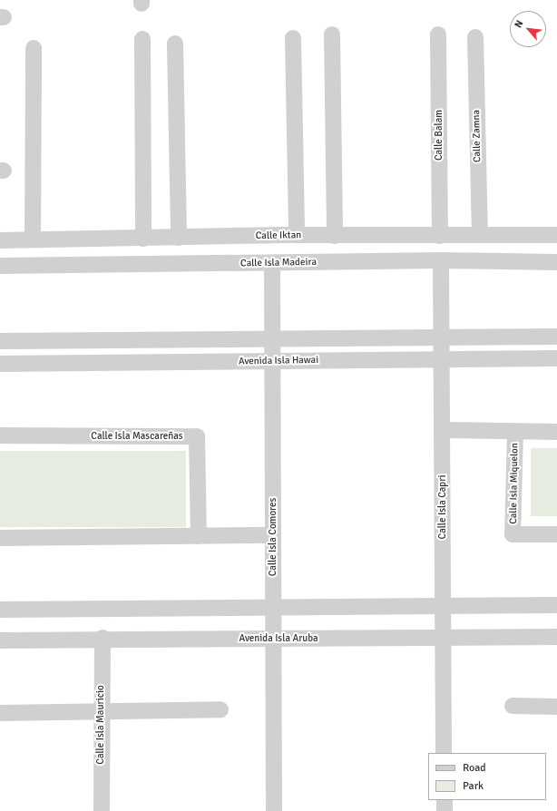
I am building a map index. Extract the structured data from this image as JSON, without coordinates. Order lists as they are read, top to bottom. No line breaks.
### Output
{"streets":{"street":["Calle Balam","Calle Zamna","Calle Iktan","Calle Isla Madeira","Avenida Isla Hawai","Calle Isla Mascareñas","Calle Isla Miquelon","Calle Isla Capri","Calle Isla Comores","Avenida Isla Aruba","Calle Isla Mauricio"]},"crossings":[["Calle Balam","Calle Iktan"],["Calle Zamna","Calle Iktan"],["Calle Isla Madeira","Calle Isla Capri"],["Calle Isla Madeira","Calle Isla Comores"],["Avenida Isla Hawai","Calle Isla Capri"],["Avenida Isla Hawai","Calle Isla Comores"],["Calle Isla Miquelon","Calle Isla Capri"],["Calle Isla Capri","Avenida Isla Aruba"],["Calle Isla Comores","Avenida Isla Aruba"],["Avenida Isla Aruba","Calle Isla Mauricio"]],"legend":["Road","Park"],"north":"top left"}
